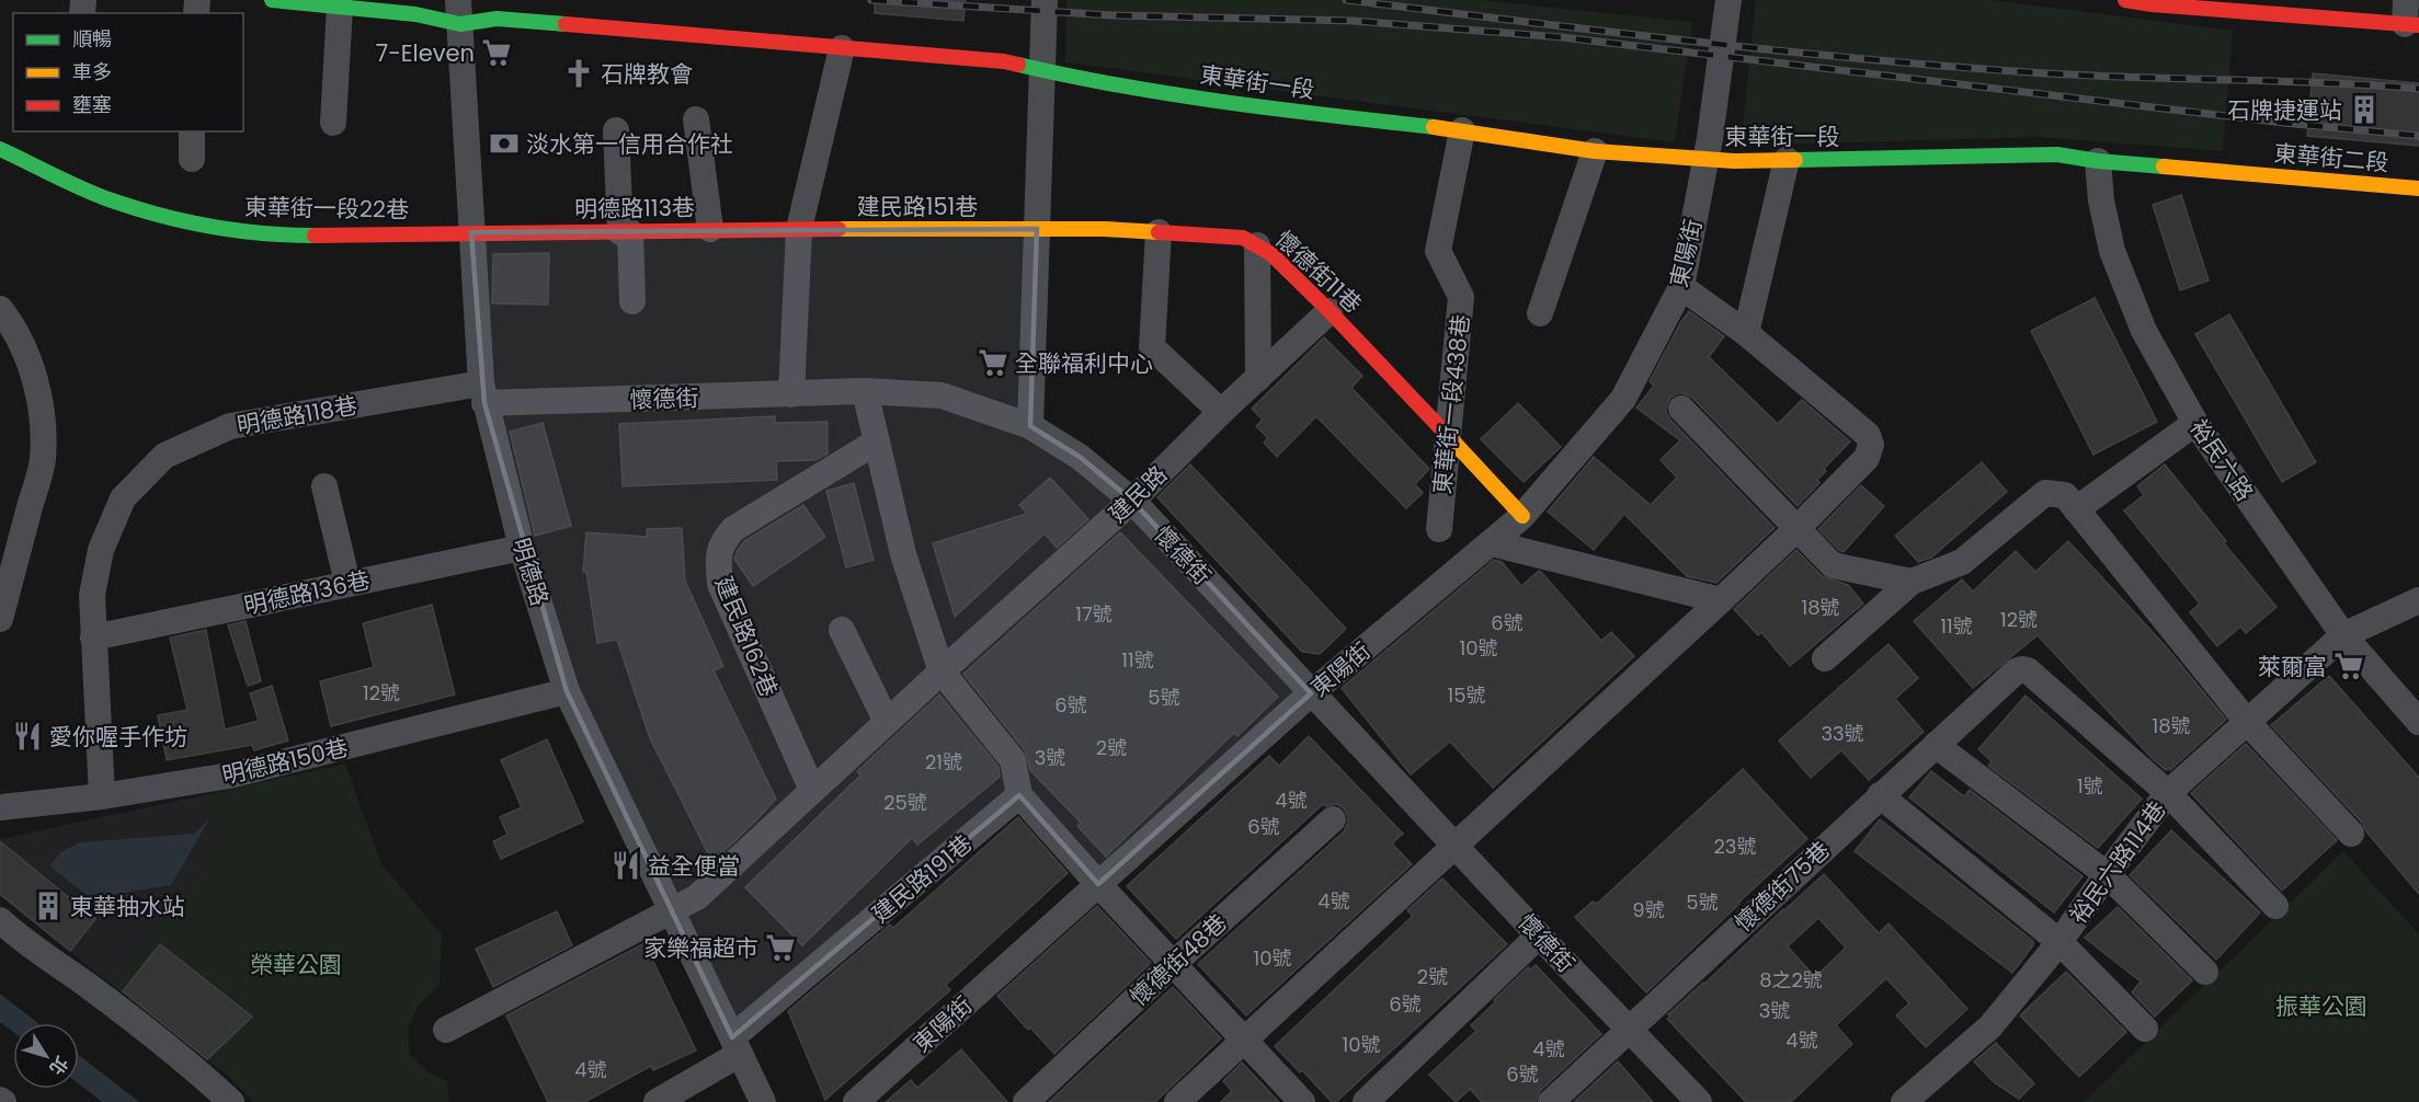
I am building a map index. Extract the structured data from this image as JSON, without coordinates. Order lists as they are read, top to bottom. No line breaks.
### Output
{"streets":{"street":["東華街一段","東華街二段","建民路151巷","東華街一段22巷","明德路113巷","東陽街","懷德街11巷","懷德街","東華街一段438巷","明德路118巷","裕民六路","建民路","明德路","明德路136巷","建民路162巷","明德路150巷","裕民六路114巷","建民路191巷","懷德街75巷","懷德街48巷"]},"crossings":[["東華街一段","東華街二段"],["東華街一段","東陽街"],["東華街一段","東華街一段438巷"],["東華街一段","裕民六路"],["東華街一段","明德路"],["建民路151巷","明德路113巷"],["建民路151巷","懷德街11巷"],["東華街一段22巷","明德路113巷"],["東華街一段22巷","明德路"],["明德路113巷","明德路"],["東陽街","懷德街11巷"],["東陽街","懷德街"],["懷德街11巷","東華街一段438巷"],["懷德街11巷","建民路"],["懷德街","明德路118巷"],["懷德街","建民路"],["懷德街","明德路"],["懷德街","懷德街75巷"],["明德路118巷","明德路"],["明德路118巷","明德路136巷"],["明德路118巷","明德路150巷"],["裕民六路","裕民六路114巷"],["建民路","明德路"],["建民路","建民路162巷"],["明德路","明德路136巷"],["明德路","明德路150巷"],["明德路","建民路191巷"],["裕民六路114巷","懷德街75巷"]],"parks":["榮華公園","振華公園"],"places":{"supermarket":["7-Eleven","全聯福利中心","萊爾富","家樂福超市"],"church":["石牌教會"],"building":["石牌捷運站","東華抽水站"],"bank":["淡水第一信用合作社"],"restaurant":["愛你喔手作坊","益全便當"]},"house_numbers":["18號","17號","12號","6號","11號","10號","11號","12號","15號","5號","6號","18號","33號","2號","3號","21號","1號","4號","25號","6號","23號","4號","5號","9號","10號","2號","8之2號","6號","3號","4號","10號","4號","4號","6號"],"legend":["順暢","車多","壅塞"],"north":"bottom right"}
